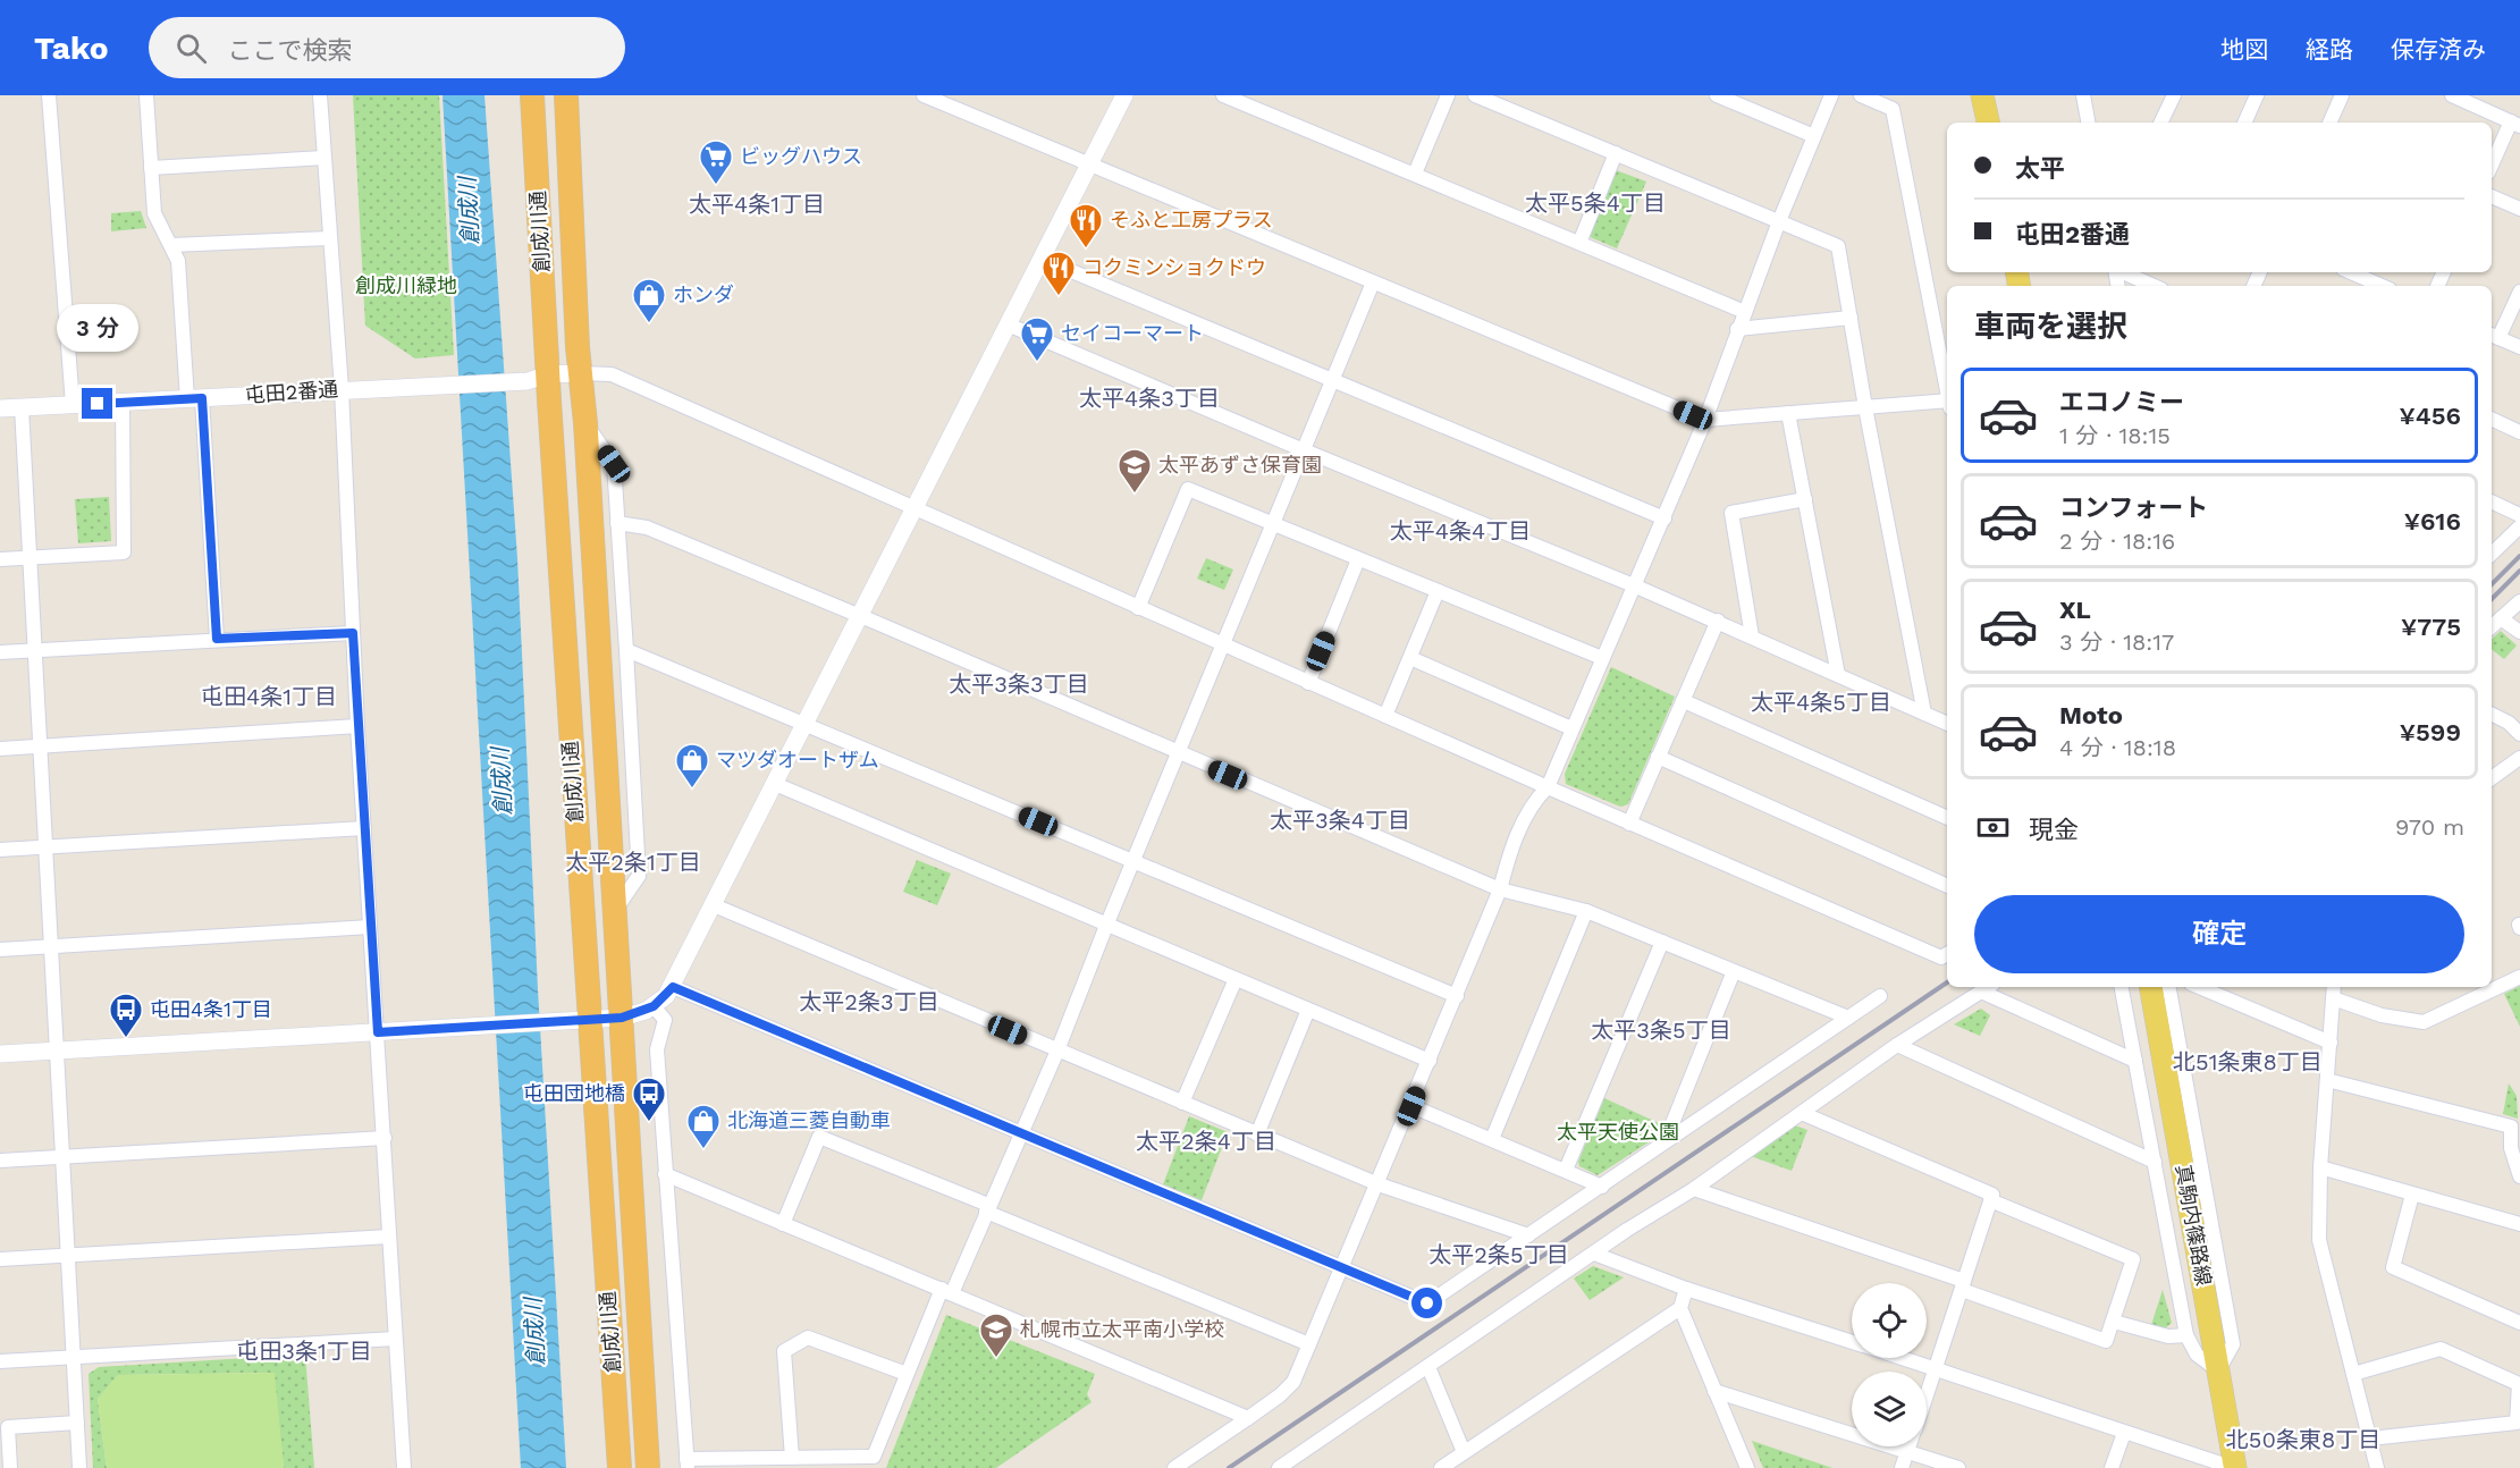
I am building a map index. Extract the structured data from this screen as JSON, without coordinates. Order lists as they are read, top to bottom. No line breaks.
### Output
{"streets":{"highway":["創成川通"],"main road":["真駒内篠路線"],"street":["屯田2番通"]},"crossings":[["創成川通","屯田2番通"]],"districts":["太平5条4丁目","太平4条1丁目","太平4条3丁目","太平4条4丁目","太平3条3丁目","屯田4条1丁目","太平4条5丁目","太平3条4丁目","太平2条1丁目","太平2条3丁目","太平3条5丁目","北51条東8丁目","太平2条4丁目","太平2条5丁目","屯田3条1丁目","北50条東8丁目"],"water":["創成川"],"parks":["創成川緑地","太平天使公園"],"places":{"supermarket":["ビッグハウス","セイコーマート"],"restaurant":["そふと工房プラス","コクミンショクドウ"],"shop":["ホンダ","マツダオートザム","北海道三菱自動車"],"school or university":["太平あずさ保育園","札幌市立太平南小学校"],"bus stop":["屯田4条1丁目","屯田団地橋"]},"page":{"header":"Tako","search":"ここで検索","nav":["地図","経路","保存済み"],"banner":["太平","屯田2番通"],"heading":"車両を選択","bubble":"3 分","list":[{"name":"エコノミー","note":"1 分 · 18:15","value":"¥456"},{"name":"コンフォート","note":"2 分 · 18:16","value":"¥616"},{"name":"XL","note":"3 分 · 18:17","value":"¥775"},{"name":"Moto","note":"4 分 · 18:18","value":"¥599"}],"pay":["現金","970 m"],"buttons":"確定"}}
